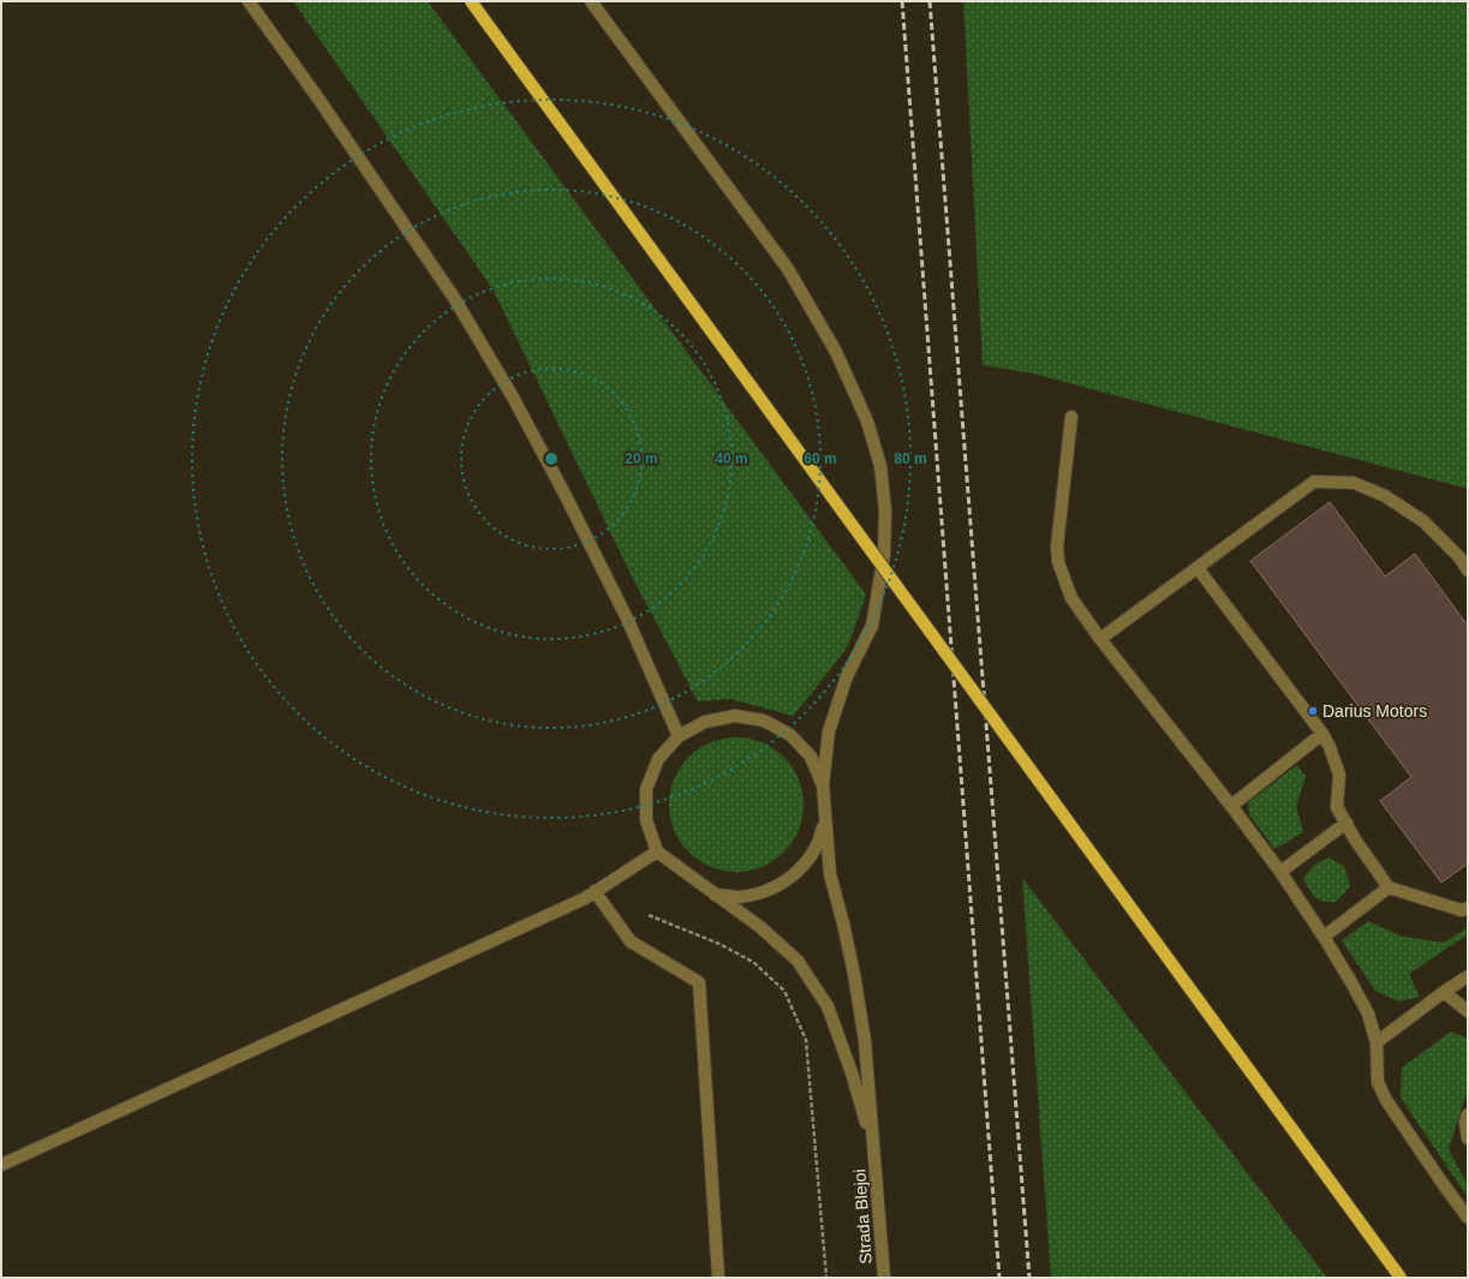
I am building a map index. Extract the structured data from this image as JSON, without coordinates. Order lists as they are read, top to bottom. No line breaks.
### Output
{"streets":{"street":["Strada Blejoi"]},"places":["Darius Motors"],"rings":["20 m","40 m","60 m","80 m"]}
